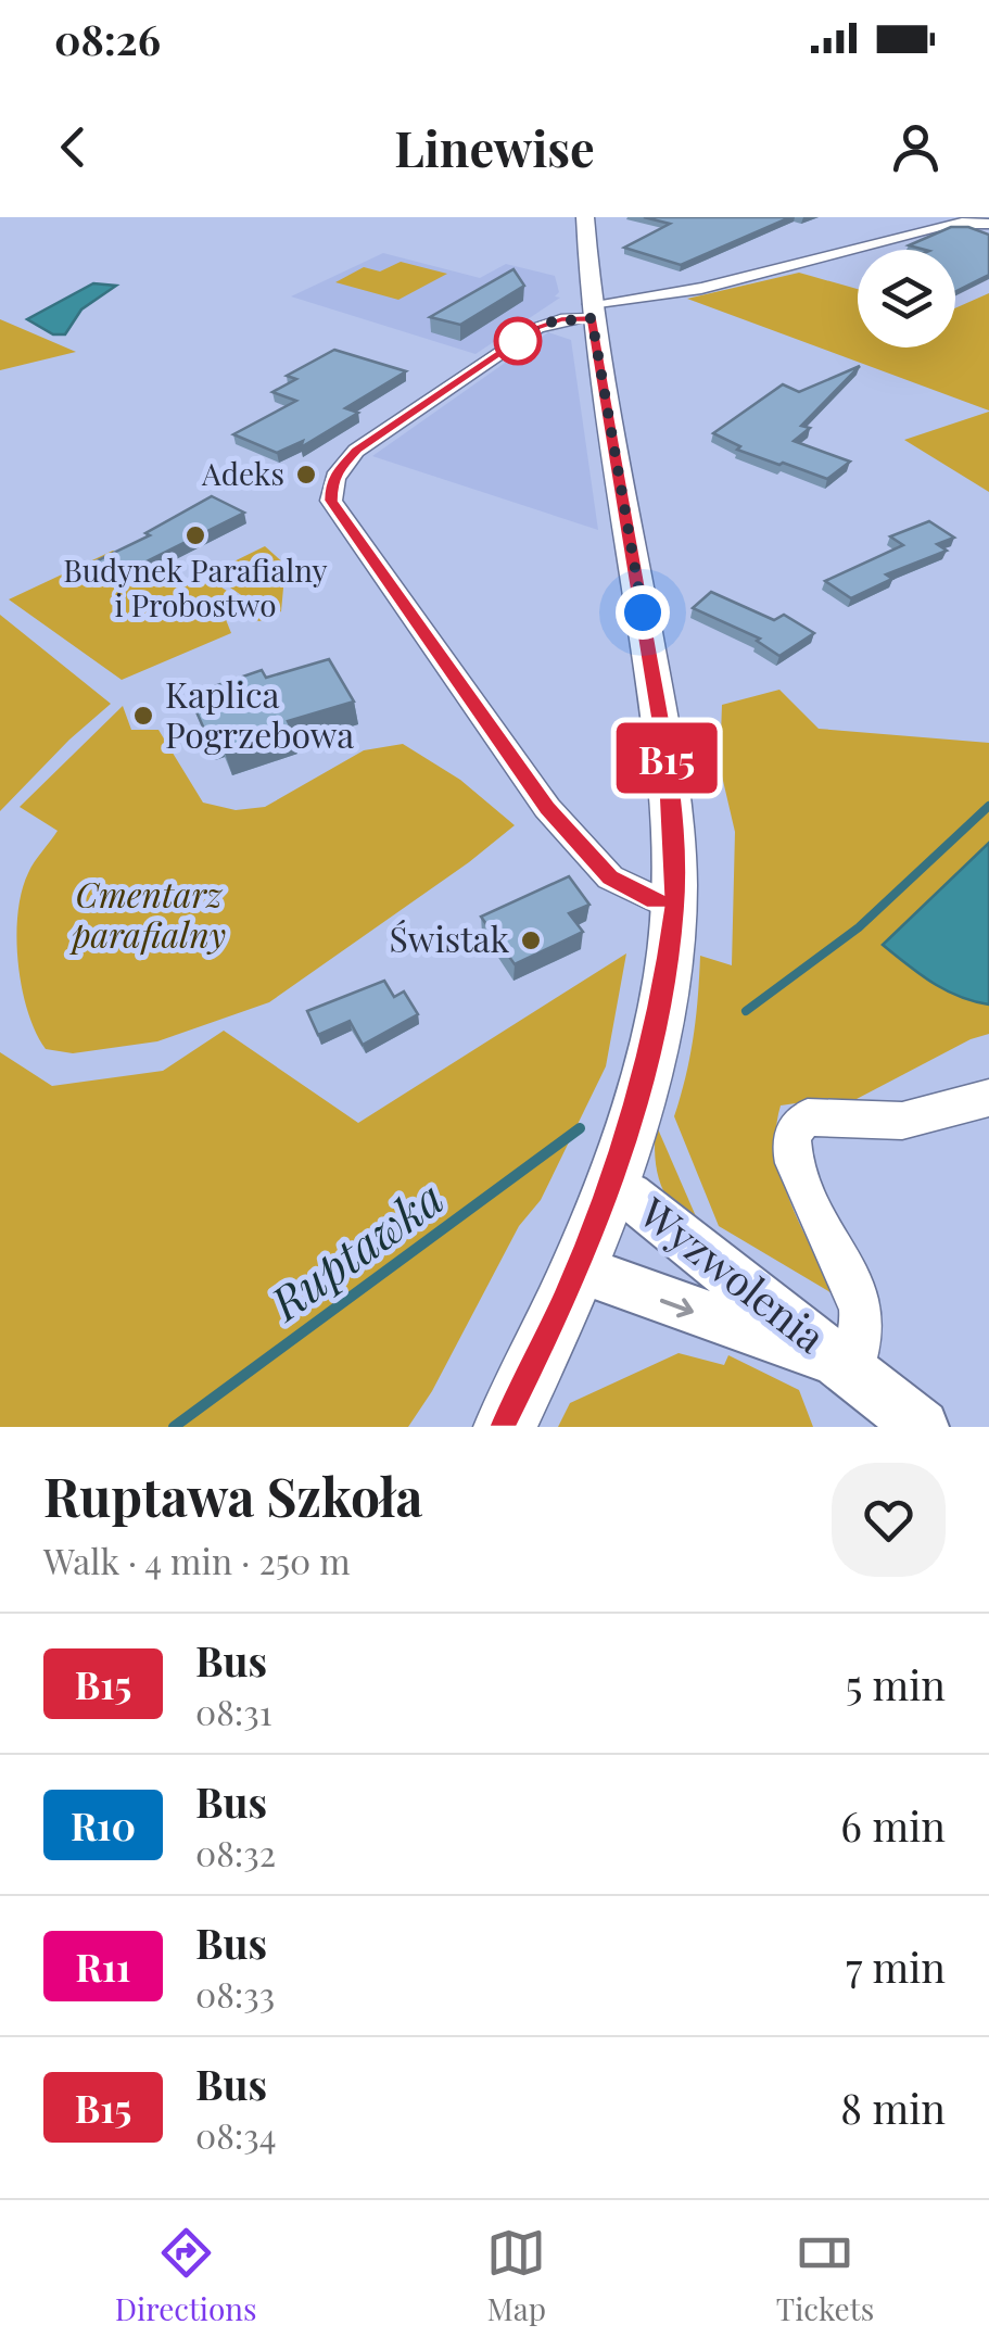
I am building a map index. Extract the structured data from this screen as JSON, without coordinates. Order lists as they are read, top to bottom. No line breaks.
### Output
{"streets":{"street":["Wyzwolenia"]},"water":["Ruptawka"],"parks":["Cmentarz parafialny"],"places":["Adeks","Budynek Parafialny i Probostwo","Kaplica Pogrzebowa","Świstak"],"lines":["bus line B15"],"page":{"status":"08:26","header":"Linewise","on_map":"B15","heading":["Ruptawa Szkoła","Walk · 4 min · 250 m"],"list":[{"mark":"B15","name":"Bus","note":"08:31","value":"5 min"},{"mark":"R10","name":"Bus","note":"08:32","value":"6 min"},{"mark":"R11","name":"Bus","note":"08:33","value":"7 min"},{"mark":"B15","name":"Bus","note":"08:34","value":"8 min"}],"tabs":["Directions","Map","Tickets"]}}
